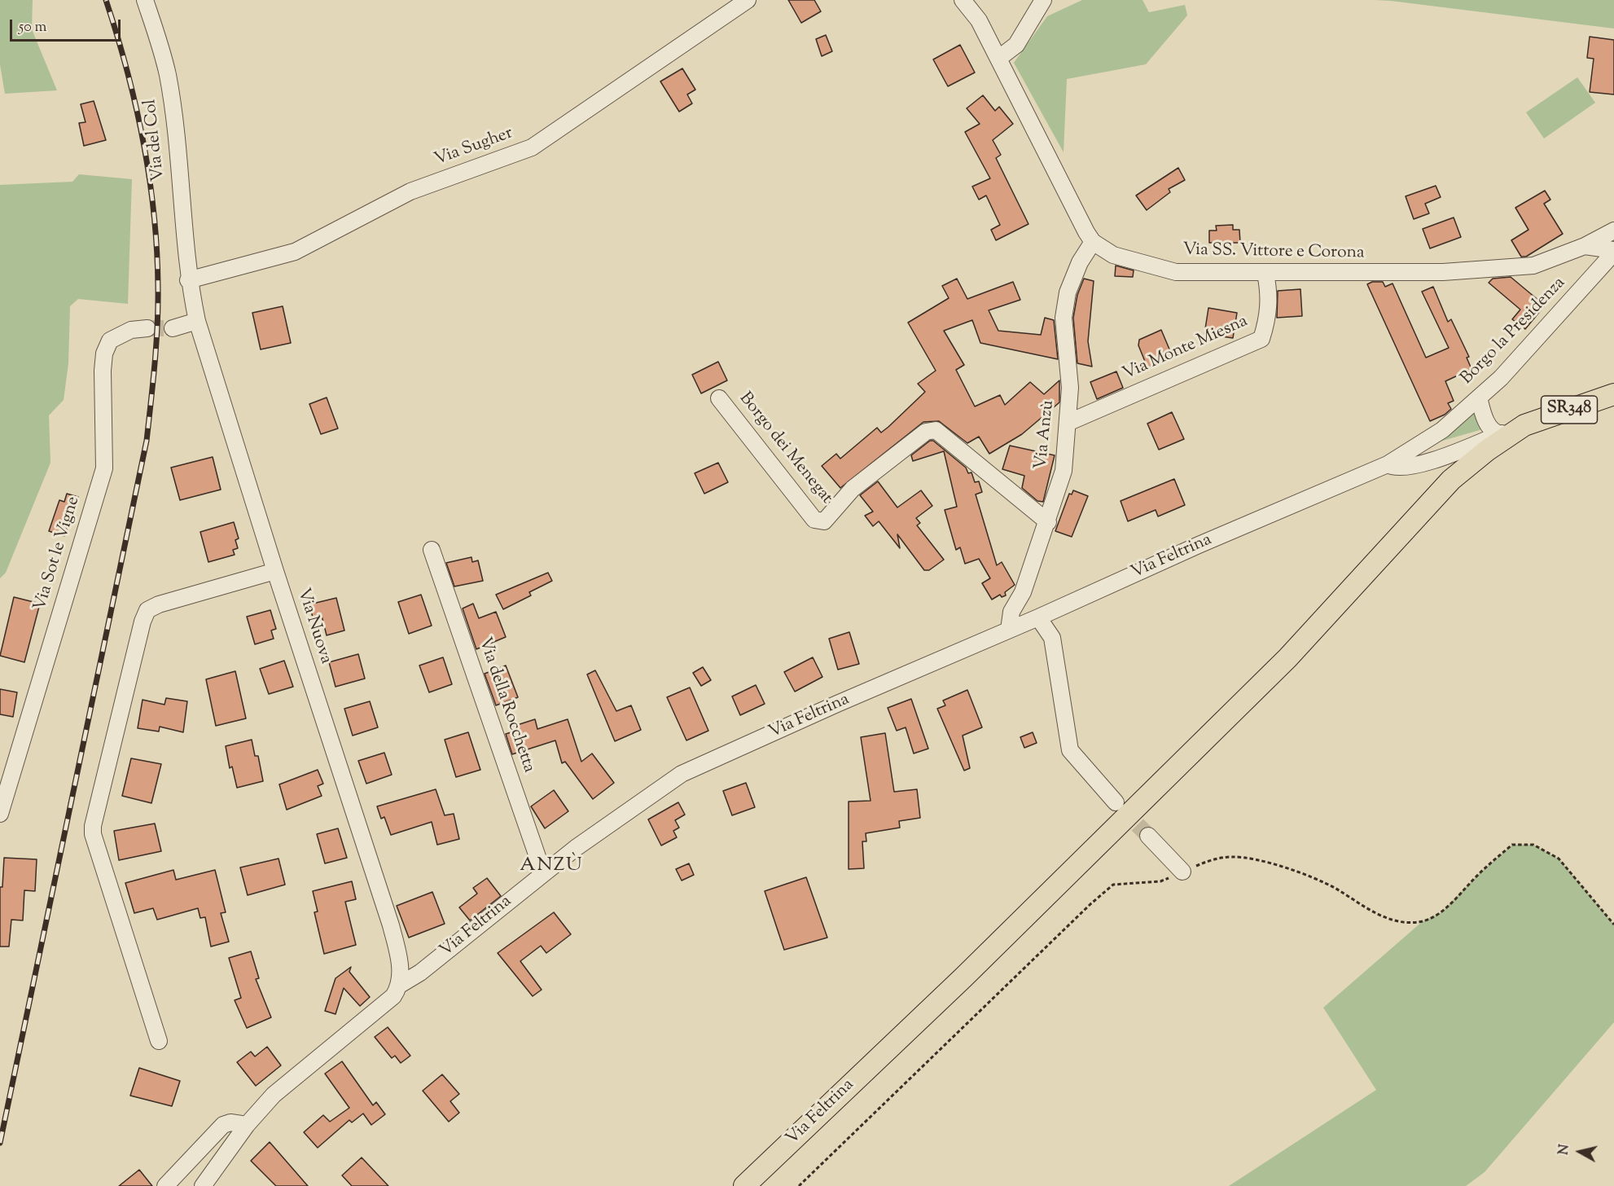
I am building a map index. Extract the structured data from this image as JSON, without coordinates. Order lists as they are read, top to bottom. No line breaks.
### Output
{"streets":{"main road":["SR348","Via Feltrina"],"street":["Via del Col","Via Sugher","Via SS. Vittore e Corona","Borgo la Presidenza","Via Monte Miesna","Via Anzù","Borgo dei Menegat","Via Sot le Vigne","Via Nuova","Via della Rocchetta"]},"crossings":[["Via del Col","Via Sugher"],["Via del Col","Via Nuova"],["Via Sugher","Via Nuova"],["Via SS. Vittore e Corona","Borgo la Presidenza"],["Via SS. Vittore e Corona","Via Monte Miesna"],["Via SS. Vittore e Corona","Via Anzù"],["Borgo la Presidenza","Via Feltrina"],["Via Monte Miesna","Via Anzù"],["Via Anzù","Borgo dei Menegat"],["Via Anzù","Via Feltrina"],["Via Feltrina","Via Nuova"],["Via Feltrina","Via della Rocchetta"]],"districts":["ANZÙ"],"scale_bar":"50 m","north":"left"}
